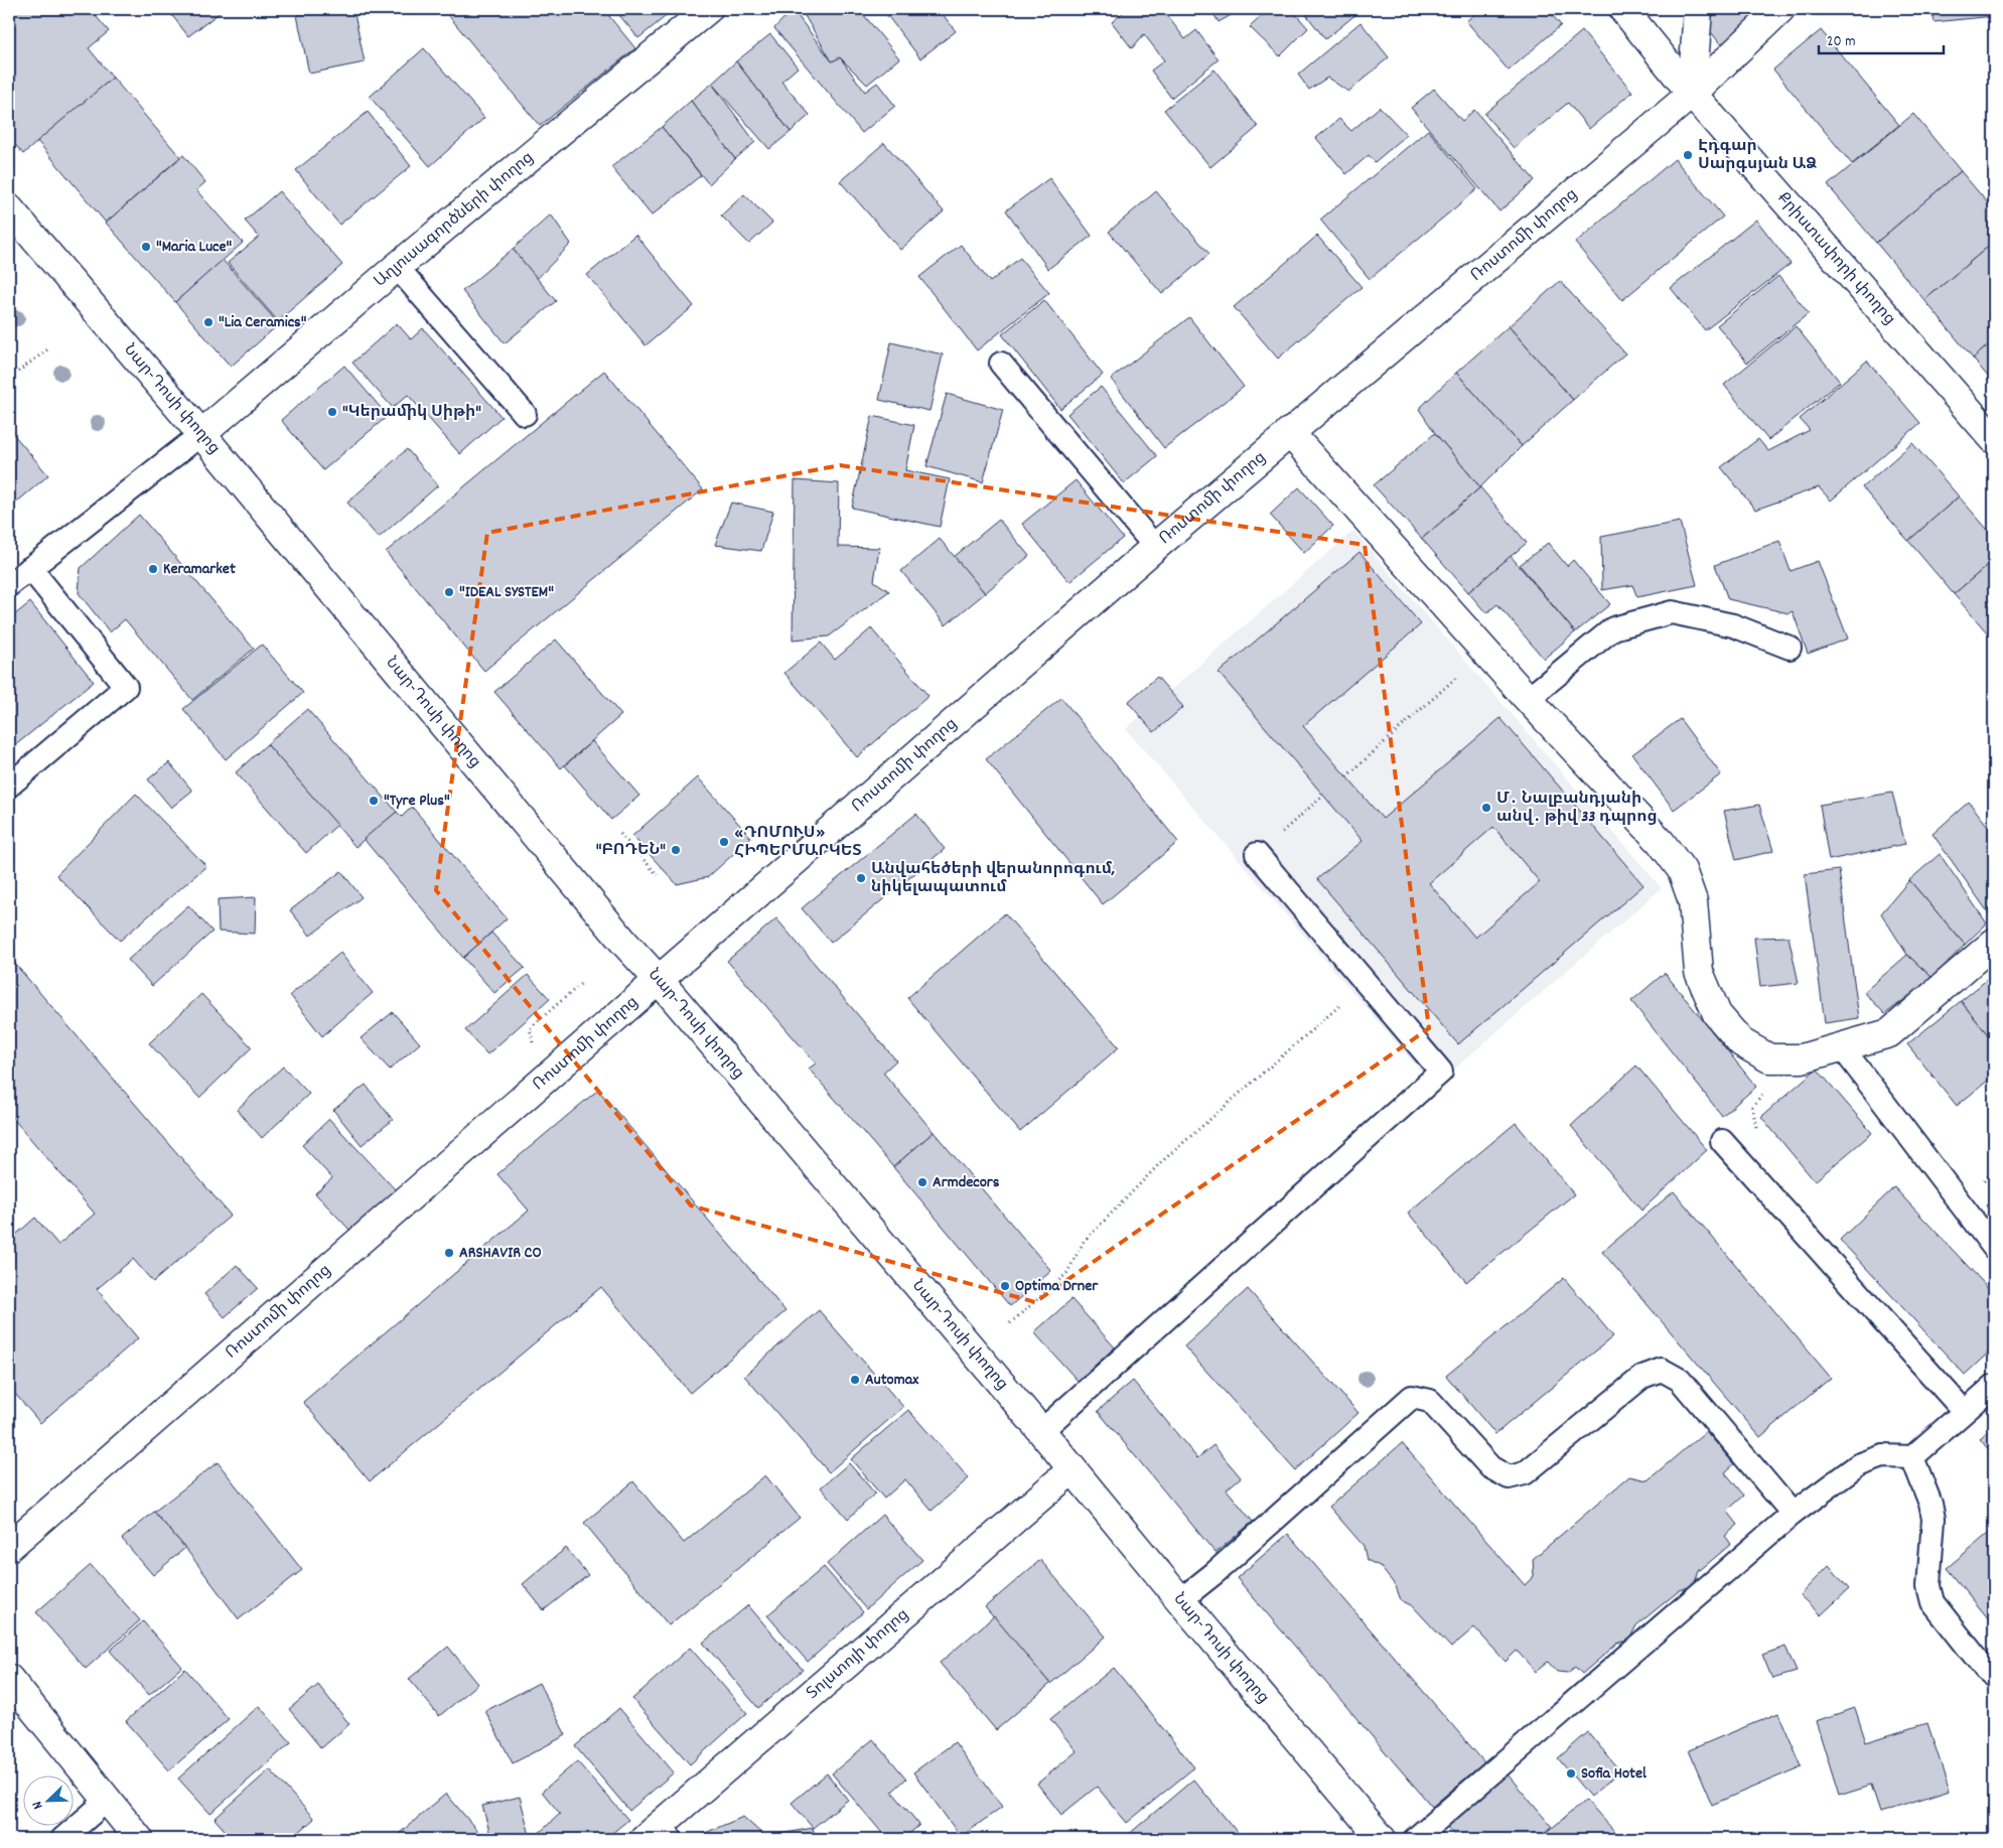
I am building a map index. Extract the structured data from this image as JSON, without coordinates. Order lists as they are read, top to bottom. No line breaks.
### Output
{"streets":{"street":["Աղյուսագործների փողոց","Ռոստոմի փողոց","Քրիստափորի փողոց","Նար-Դոսի փողոց","Տոլստոյի փողոց"]},"crossings":[["Աղյուսագործների փողոց","Նար-Դոսի փողոց"],["Ռոստոմի փողոց","Քրիստափորի փողոց"],["Ռոստոմի փողոց","Նար-Դոսի փողոց"],["Նար-Դոսի փողոց","Տոլստոյի փողոց"]],"places":["Էդգար Սարգսյան ԱՁ","\"Maria Luce\"","\"Lia Ceramics\"","\"Կերամիկ Սիթի\"","Keramarket","\"IDEAL SYSTEM\"","\"Tyre Plus\"","Մ․ Նալբանդյանի անվ․ թիվ 33 դպրոց","«ԴՈՄՈՒՍ» ՀԻՊԵՐՄԱՐԿԵՏ","\"ԲՈԴԵՆ\"","Անվահեծերի վերանորոգում, նիկելապատում","Armdecors","ARSHAVIR CO","Optima Drner","Automax","Sofia Hotel"],"scale_bar":"20 m","north":"bottom left"}
